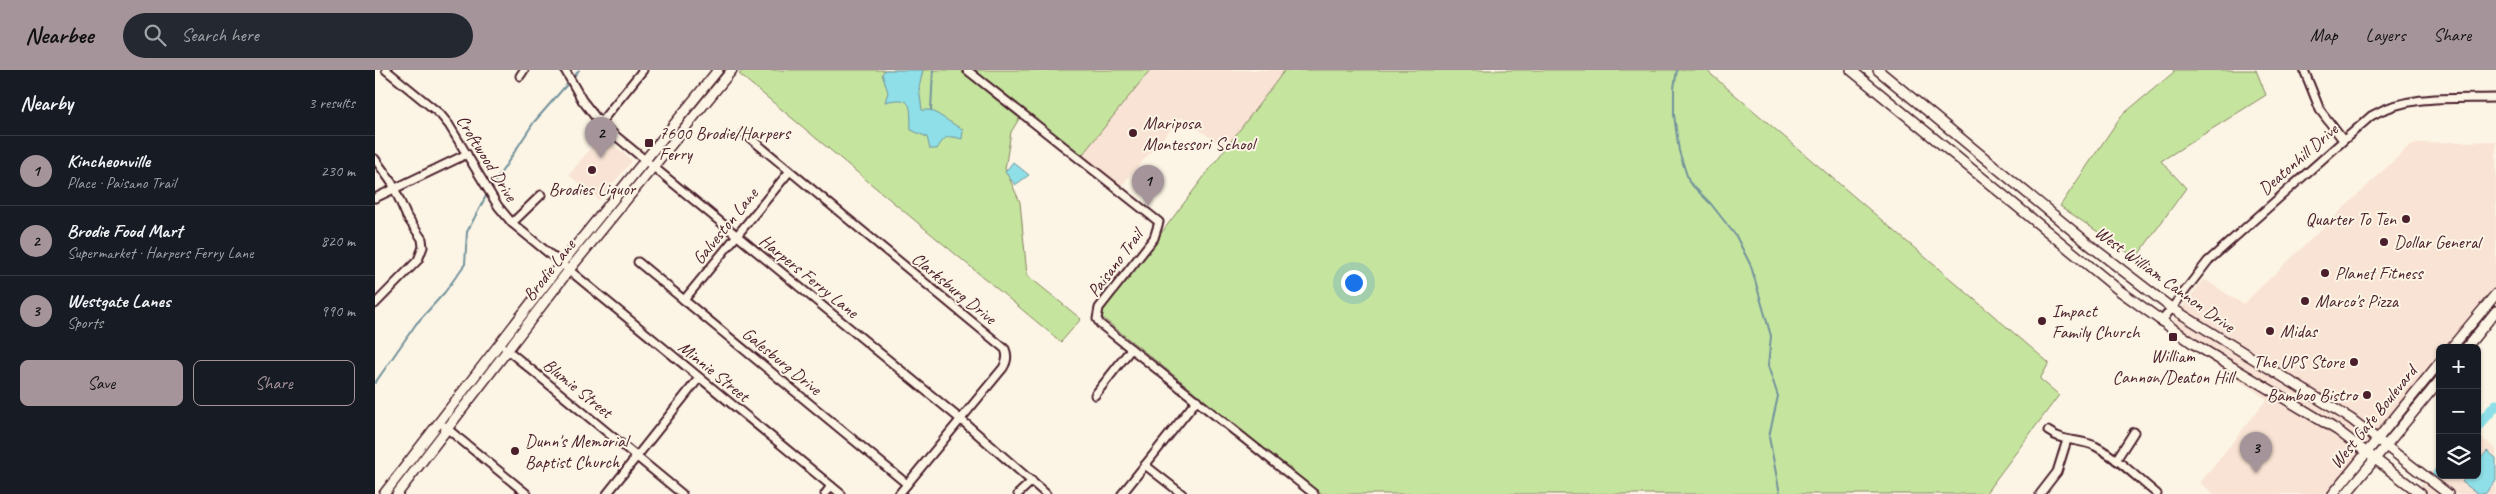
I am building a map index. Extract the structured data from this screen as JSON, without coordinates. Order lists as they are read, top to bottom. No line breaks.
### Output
{"streets":{"main road":["Brodie Lane","West William Cannon Drive","West Gate Boulevard"],"street":["Croftwood Drive","Deatonhill Drive","Galveston Lane","Paisano Trail","Harpers Ferry Lane","Clarksburg Drive","Galesburg Drive","Minnie Street","Blumie Street"]},"crossings":[["Croftwood Drive","Brodie Lane"],["Croftwood Drive","Minnie Street"],["Deatonhill Drive","West William Cannon Drive"],["Galveston Lane","Harpers Ferry Lane"],["Galveston Lane","Clarksburg Drive"],["Galveston Lane","Galesburg Drive"],["Brodie Lane","Harpers Ferry Lane"],["Brodie Lane","Minnie Street"],["Brodie Lane","Blumie Street"],["Harpers Ferry Lane","Clarksburg Drive"],["West William Cannon Drive","West Gate Boulevard"],["Clarksburg Drive","Galesburg Drive"]],"places":{"other":["Mariposa Montessori School","Brodies Liquor","Quarter To Ten","Dollar General","Planet Fitness","Marco's Pizza","Impact Family Church","Midas","The UPS Store","Bamboo Bistro","Dunn's Memorial Baptist Church"],"transit":["7600 Brodie/Harpers Ferry","William Cannon/Deaton Hill"]},"page":{"header":"Nearbee","search":"Search here","nav":["Map","Layers","Share"],"heading":["Nearby","3 results"],"pins":["2","1","3"],"list":[{"mark":"1","name":"Kincheonville","note":"Place · Paisano Trail","value":"230 m"},{"mark":"2","name":"Brodie Food Mart","note":"Supermarket · Harpers Ferry Lane","value":"820 m"},{"mark":"3","name":"Westgate Lanes","note":"Sports","value":"990 m"}],"map_buttons":["+","−"],"buttons":["Save","Share"]}}
